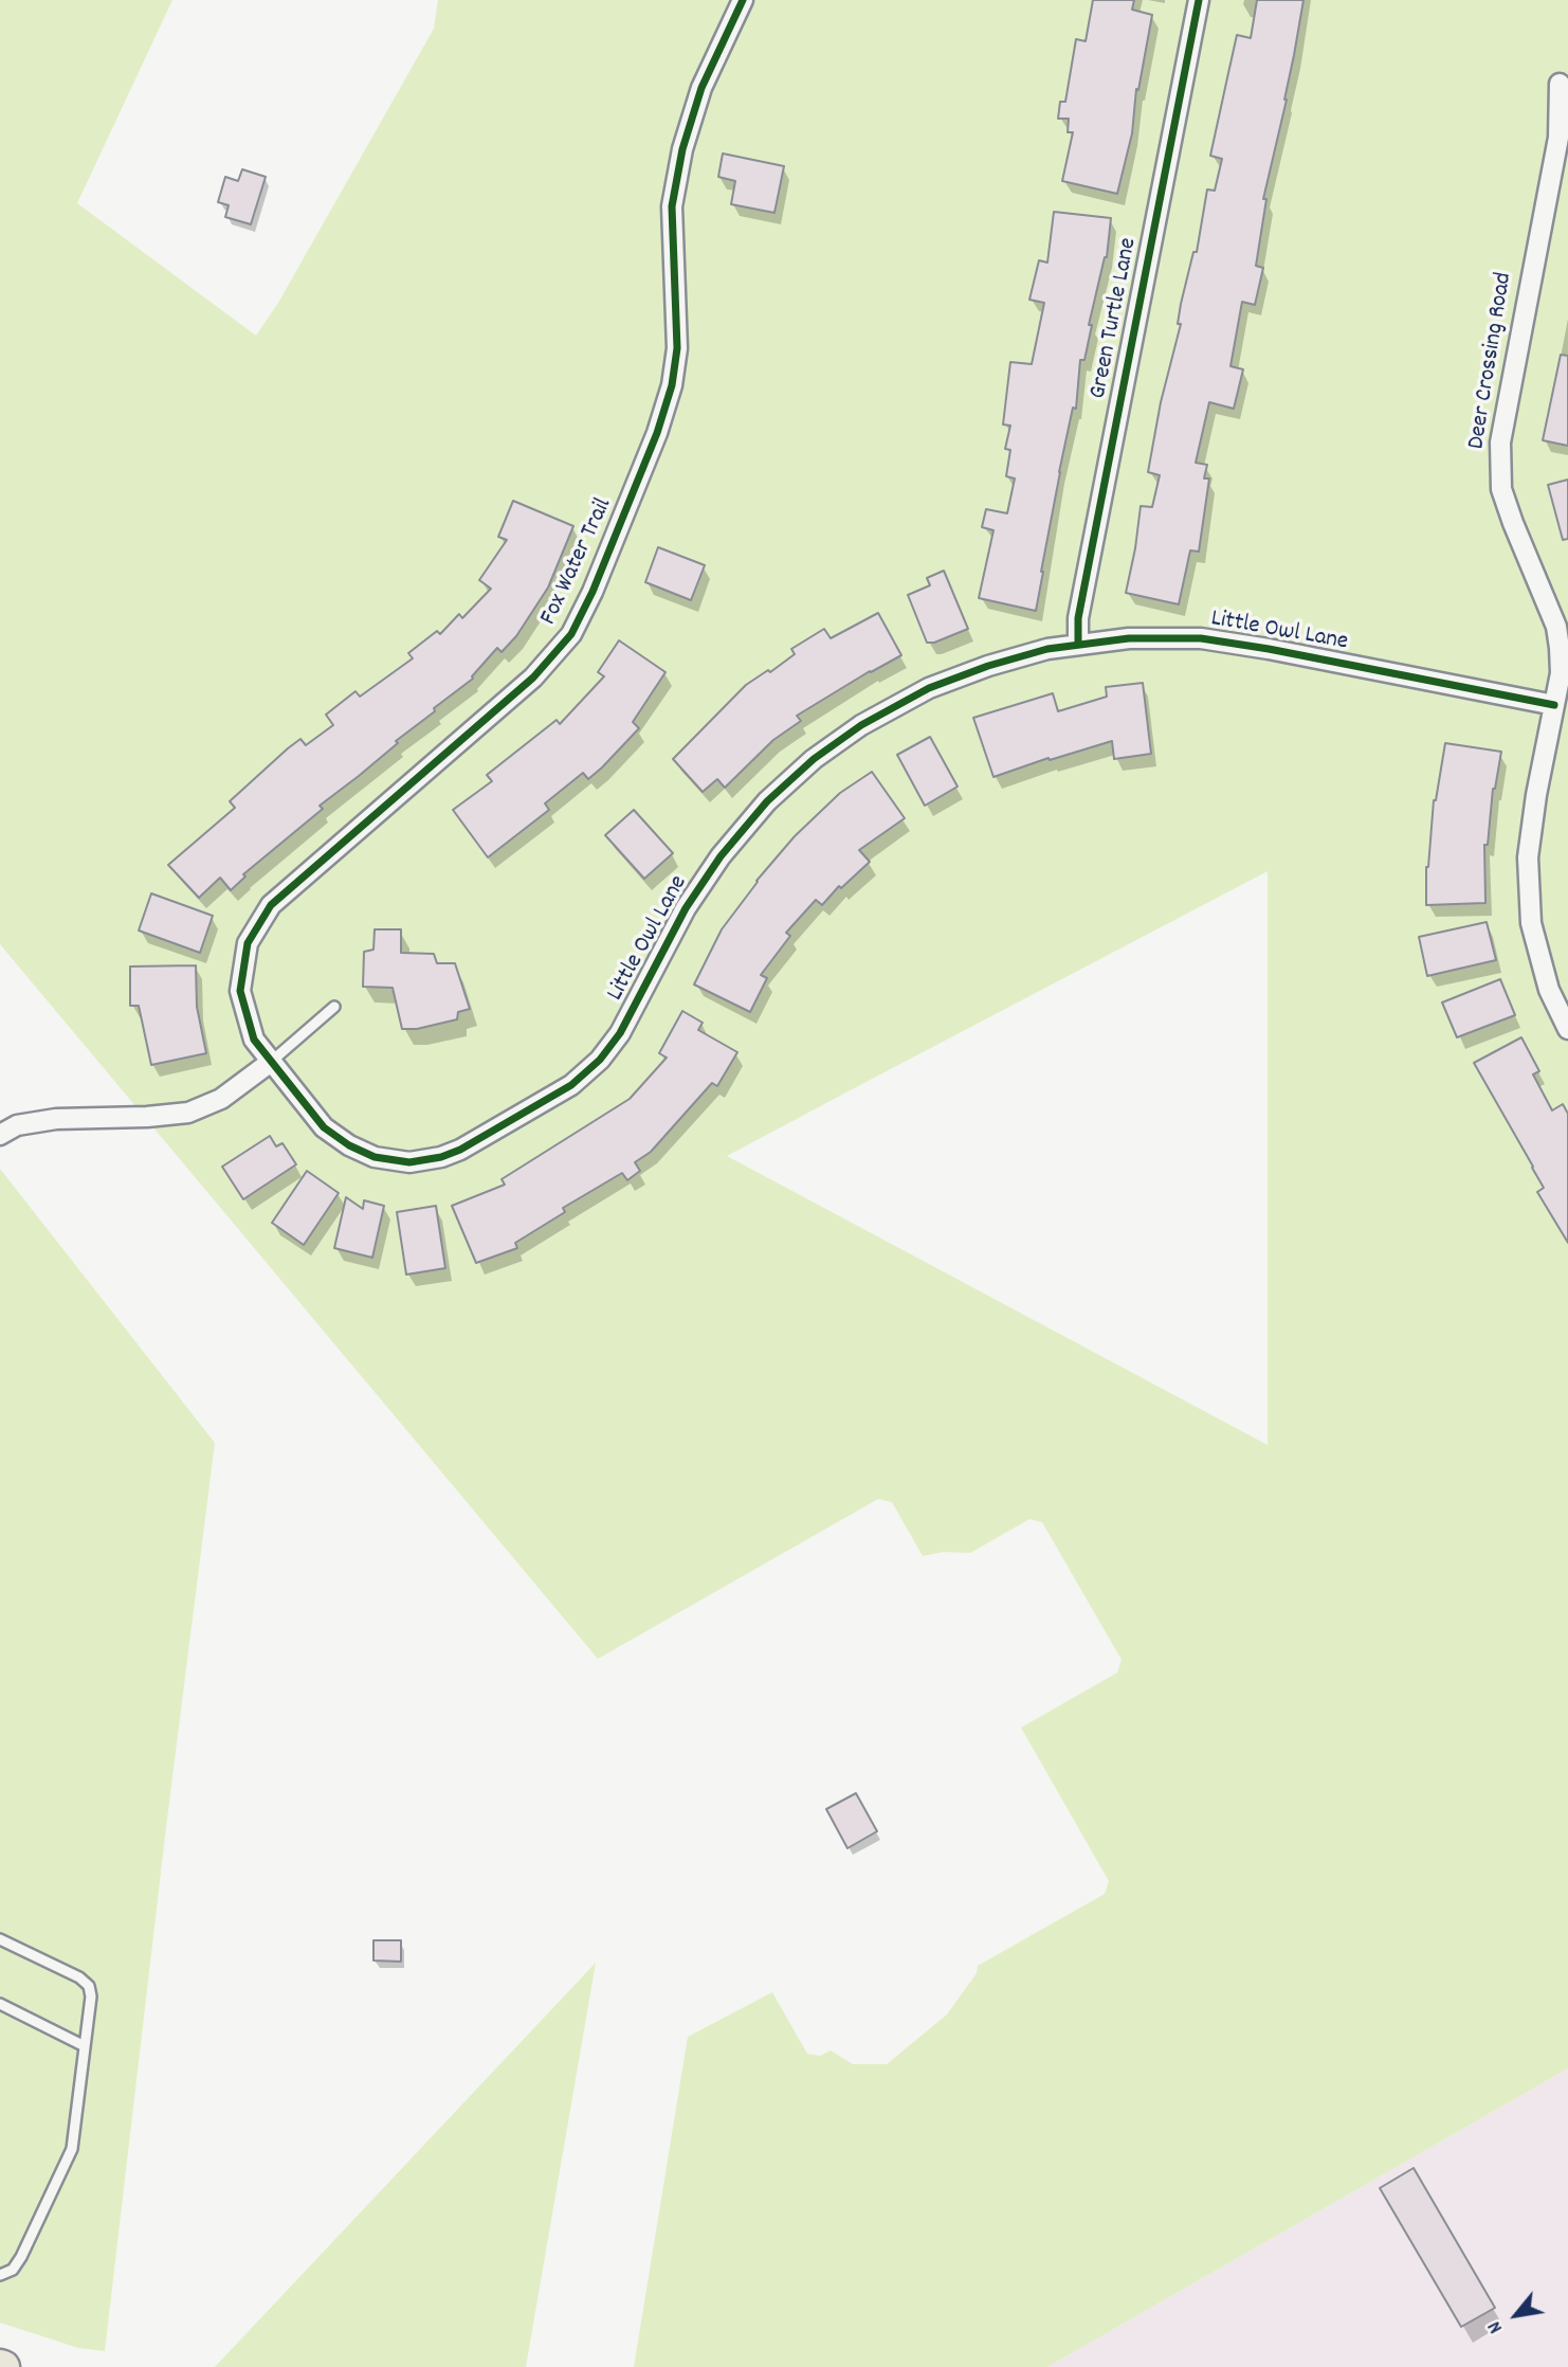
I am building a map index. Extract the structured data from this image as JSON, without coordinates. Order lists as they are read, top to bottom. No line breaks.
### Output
{"streets":{"street":["Green Turtle Lane","Deer Crossing Road","Fox Water Trail","Little Owl Lane"]},"crossings":[["Green Turtle Lane","Little Owl Lane"],["Deer Crossing Road","Little Owl Lane"],["Fox Water Trail","Little Owl Lane"]],"north":"bottom left"}
